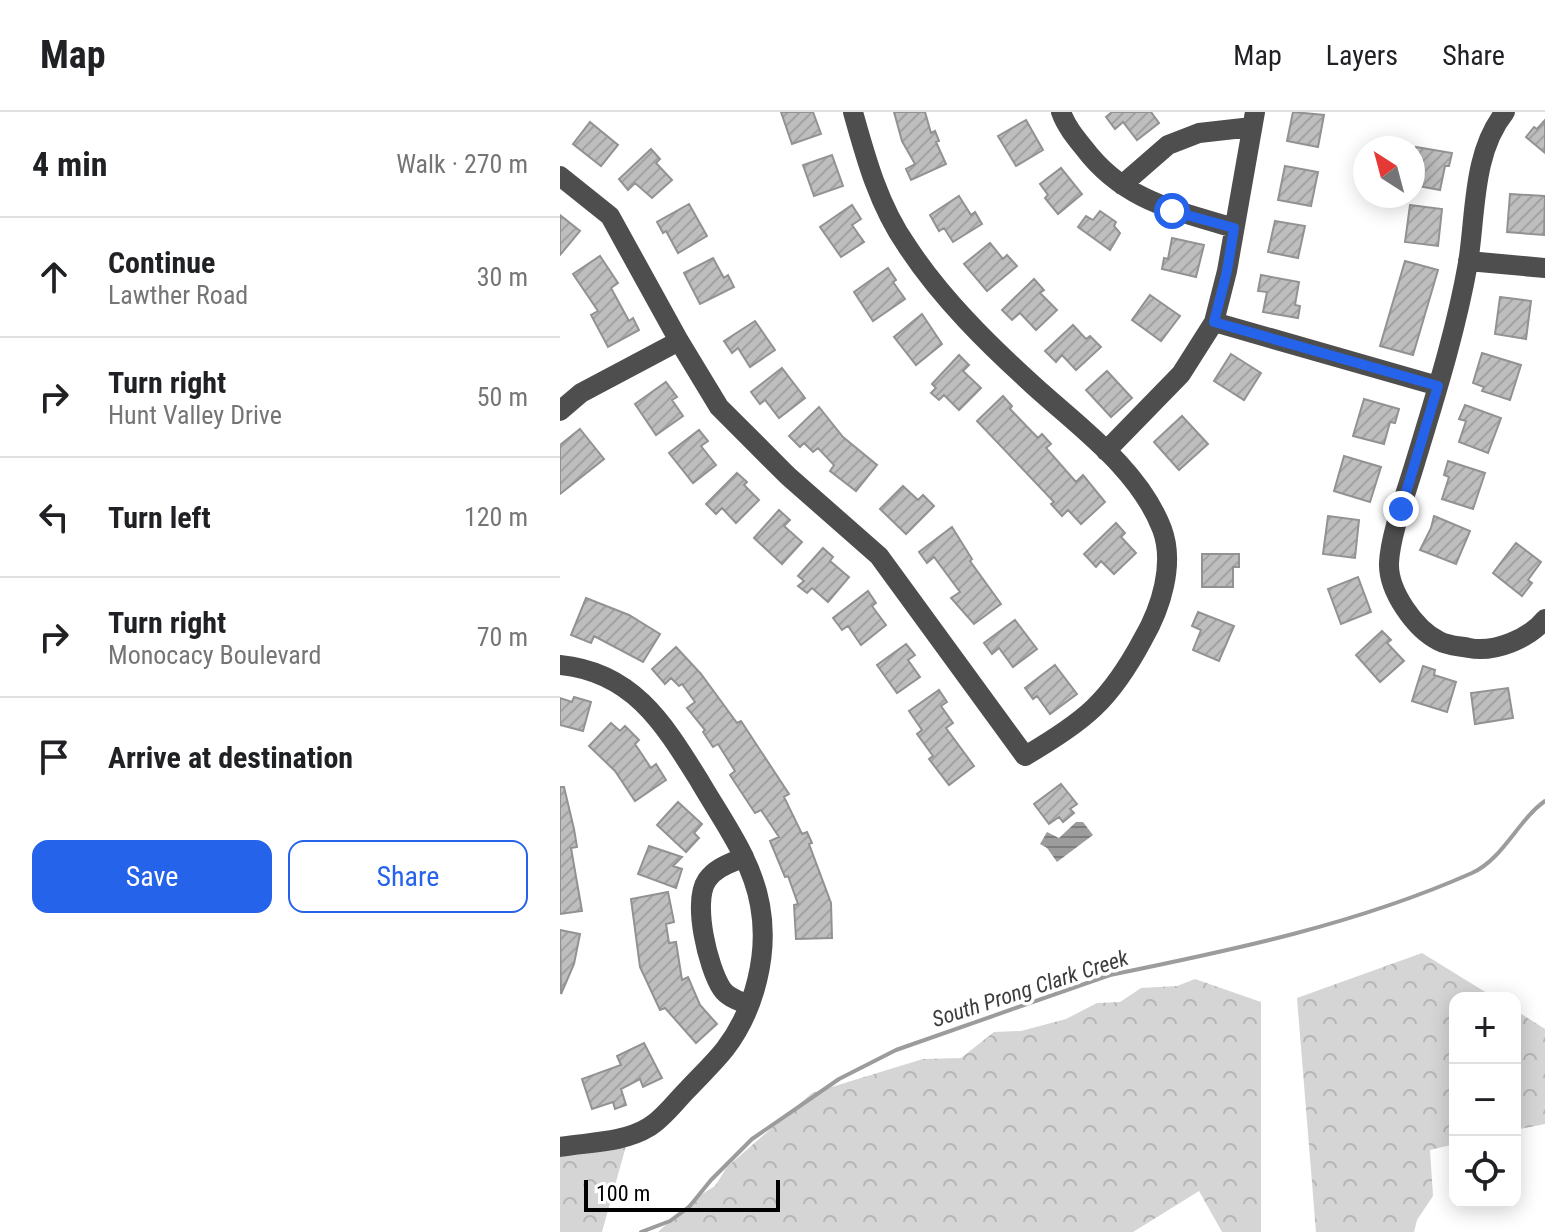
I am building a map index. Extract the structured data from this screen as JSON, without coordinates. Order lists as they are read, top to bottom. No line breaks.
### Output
{"water":["South Prong Clark Creek"],"scale_bar":"100 m","north":"top left","page":{"header":"Map","nav":["Map","Layers","Share"],"heading":["4 min","Walk · 270 m"],"list":[["Continue","Lawther Road","30 m"],["Turn right","Hunt Valley Drive","50 m"],["Turn left","120 m"],["Turn right","Monocacy Boulevard","70 m"],"Arrive at destination"],"buttons":["Save","Share"],"map_buttons":["+","−"],"scale":"100 m"}}
